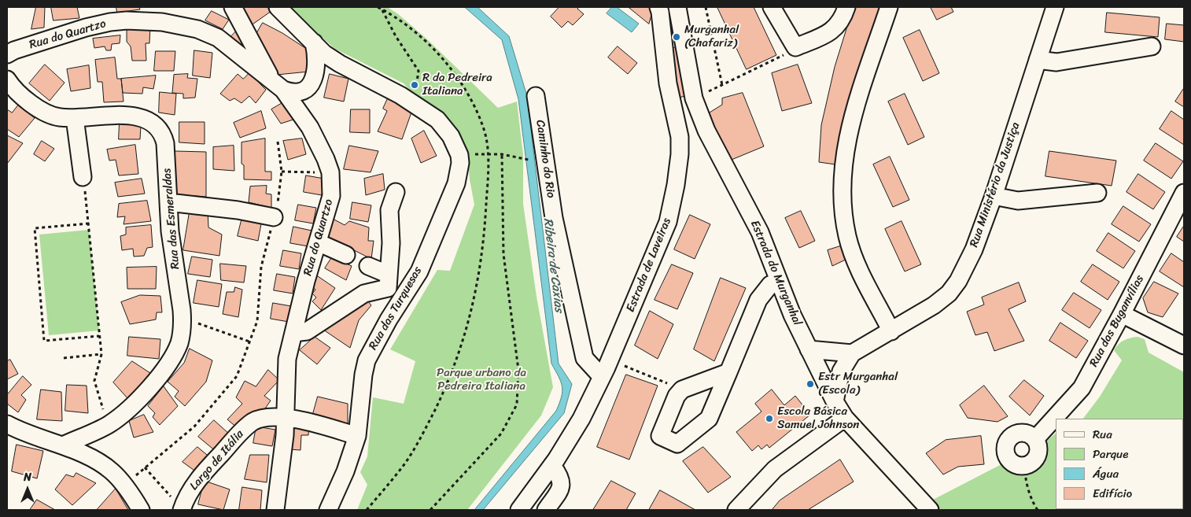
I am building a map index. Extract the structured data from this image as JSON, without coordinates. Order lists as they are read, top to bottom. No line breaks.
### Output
{"streets":{"street":["Rua do Quartzo","Caminho do Rio","Rua Ministério da Justiça","Rua das Esmeraldas","Estrada de Laveiras","Estrada do Murganhal","Rua das Turquesas","Rua das Buganvílias","Largo de Itália"]},"crossings":[["Rua do Quartzo","Largo de Itália"],["Caminho do Rio","Estrada de Laveiras"],["Rua Ministério da Justiça","Estrada do Murganhal"],["Estrada de Laveiras","Estrada do Murganhal"],["Rua das Turquesas","Largo de Itália"]],"water":["Ribeira de Caxias"],"parks":["Parque urbano da Pedreira Italiana"],"places":["Murganhal (Chafariz)","R da Pedreira Italiana","Estr Murganhal (Escola)","Escola Básica Samuel Johnson"],"legend":["Rua","Parque","Água","Edifício"],"north":"top"}
